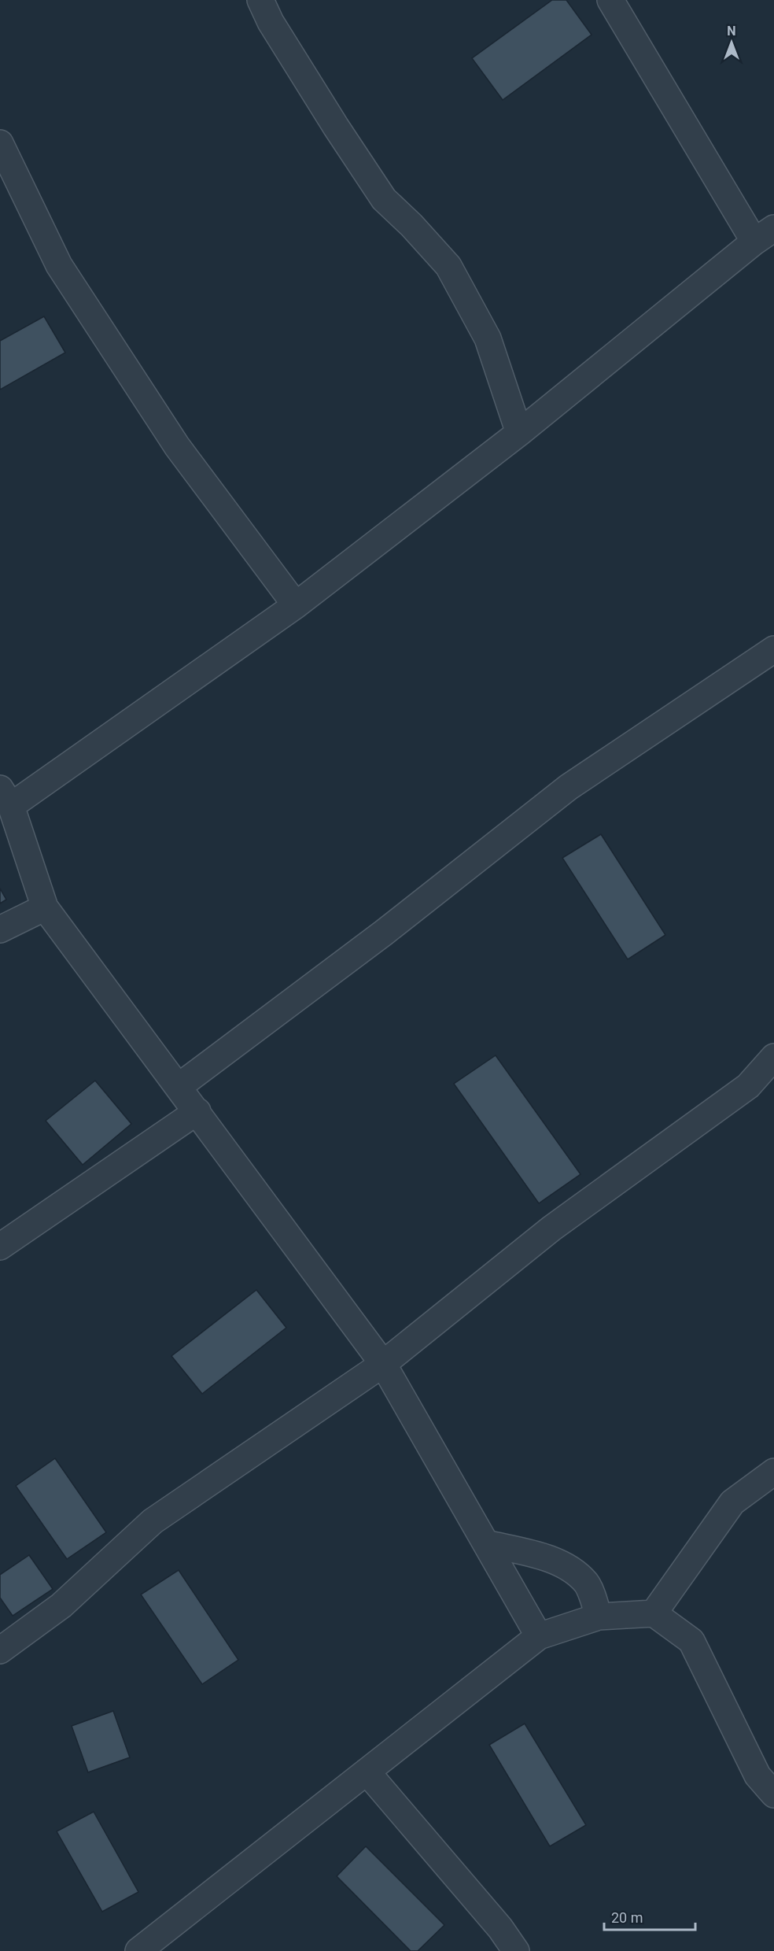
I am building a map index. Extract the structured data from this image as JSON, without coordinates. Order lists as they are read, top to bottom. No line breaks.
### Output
{"scale_bar":"20 m","north":"top"}
